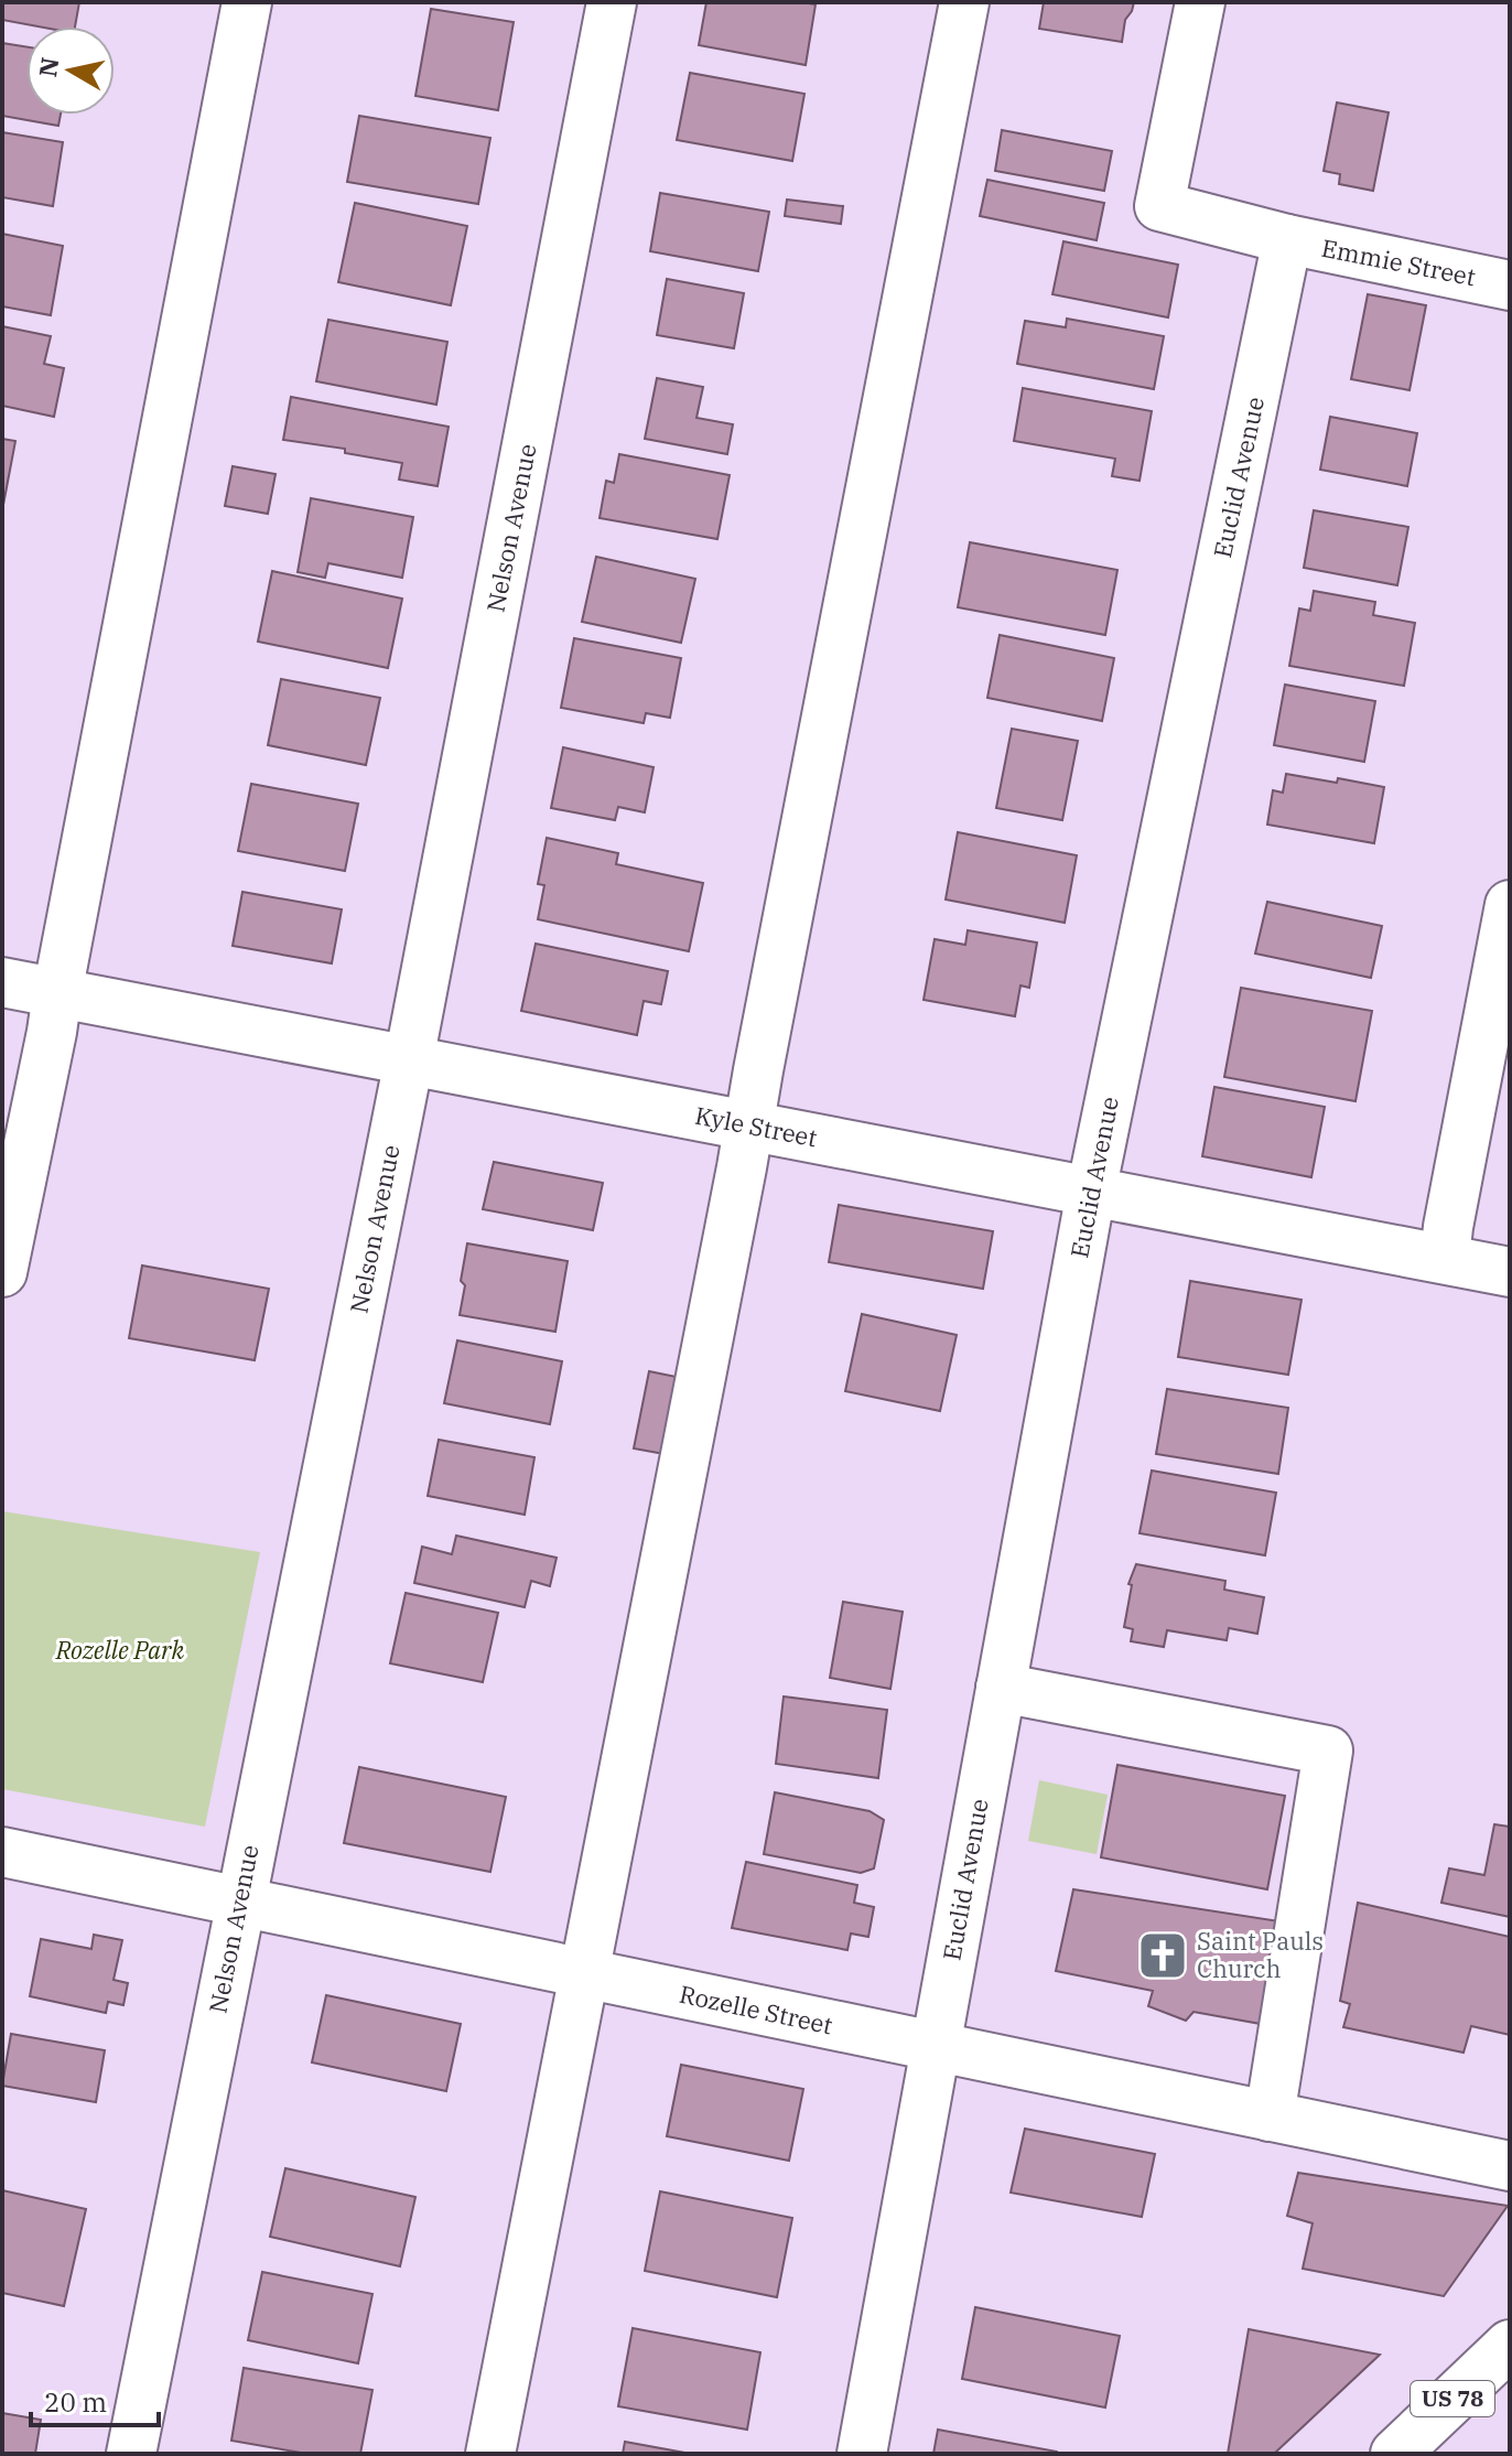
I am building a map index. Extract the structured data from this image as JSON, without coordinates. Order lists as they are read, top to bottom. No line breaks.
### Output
{"streets":{"street":["Emmie Street","Euclid Avenue","Nelson Avenue","Kyle Street","Rozelle Street","US 78"]},"crossings":[["Emmie Street","Euclid Avenue"],["Euclid Avenue","Kyle Street"],["Euclid Avenue","Rozelle Street"],["Nelson Avenue","Kyle Street"],["Nelson Avenue","Rozelle Street"]],"parks":["Rozelle Park"],"places":{"church":["Saint Pauls Church"]},"scale_bar":"20 m","north":"left"}
